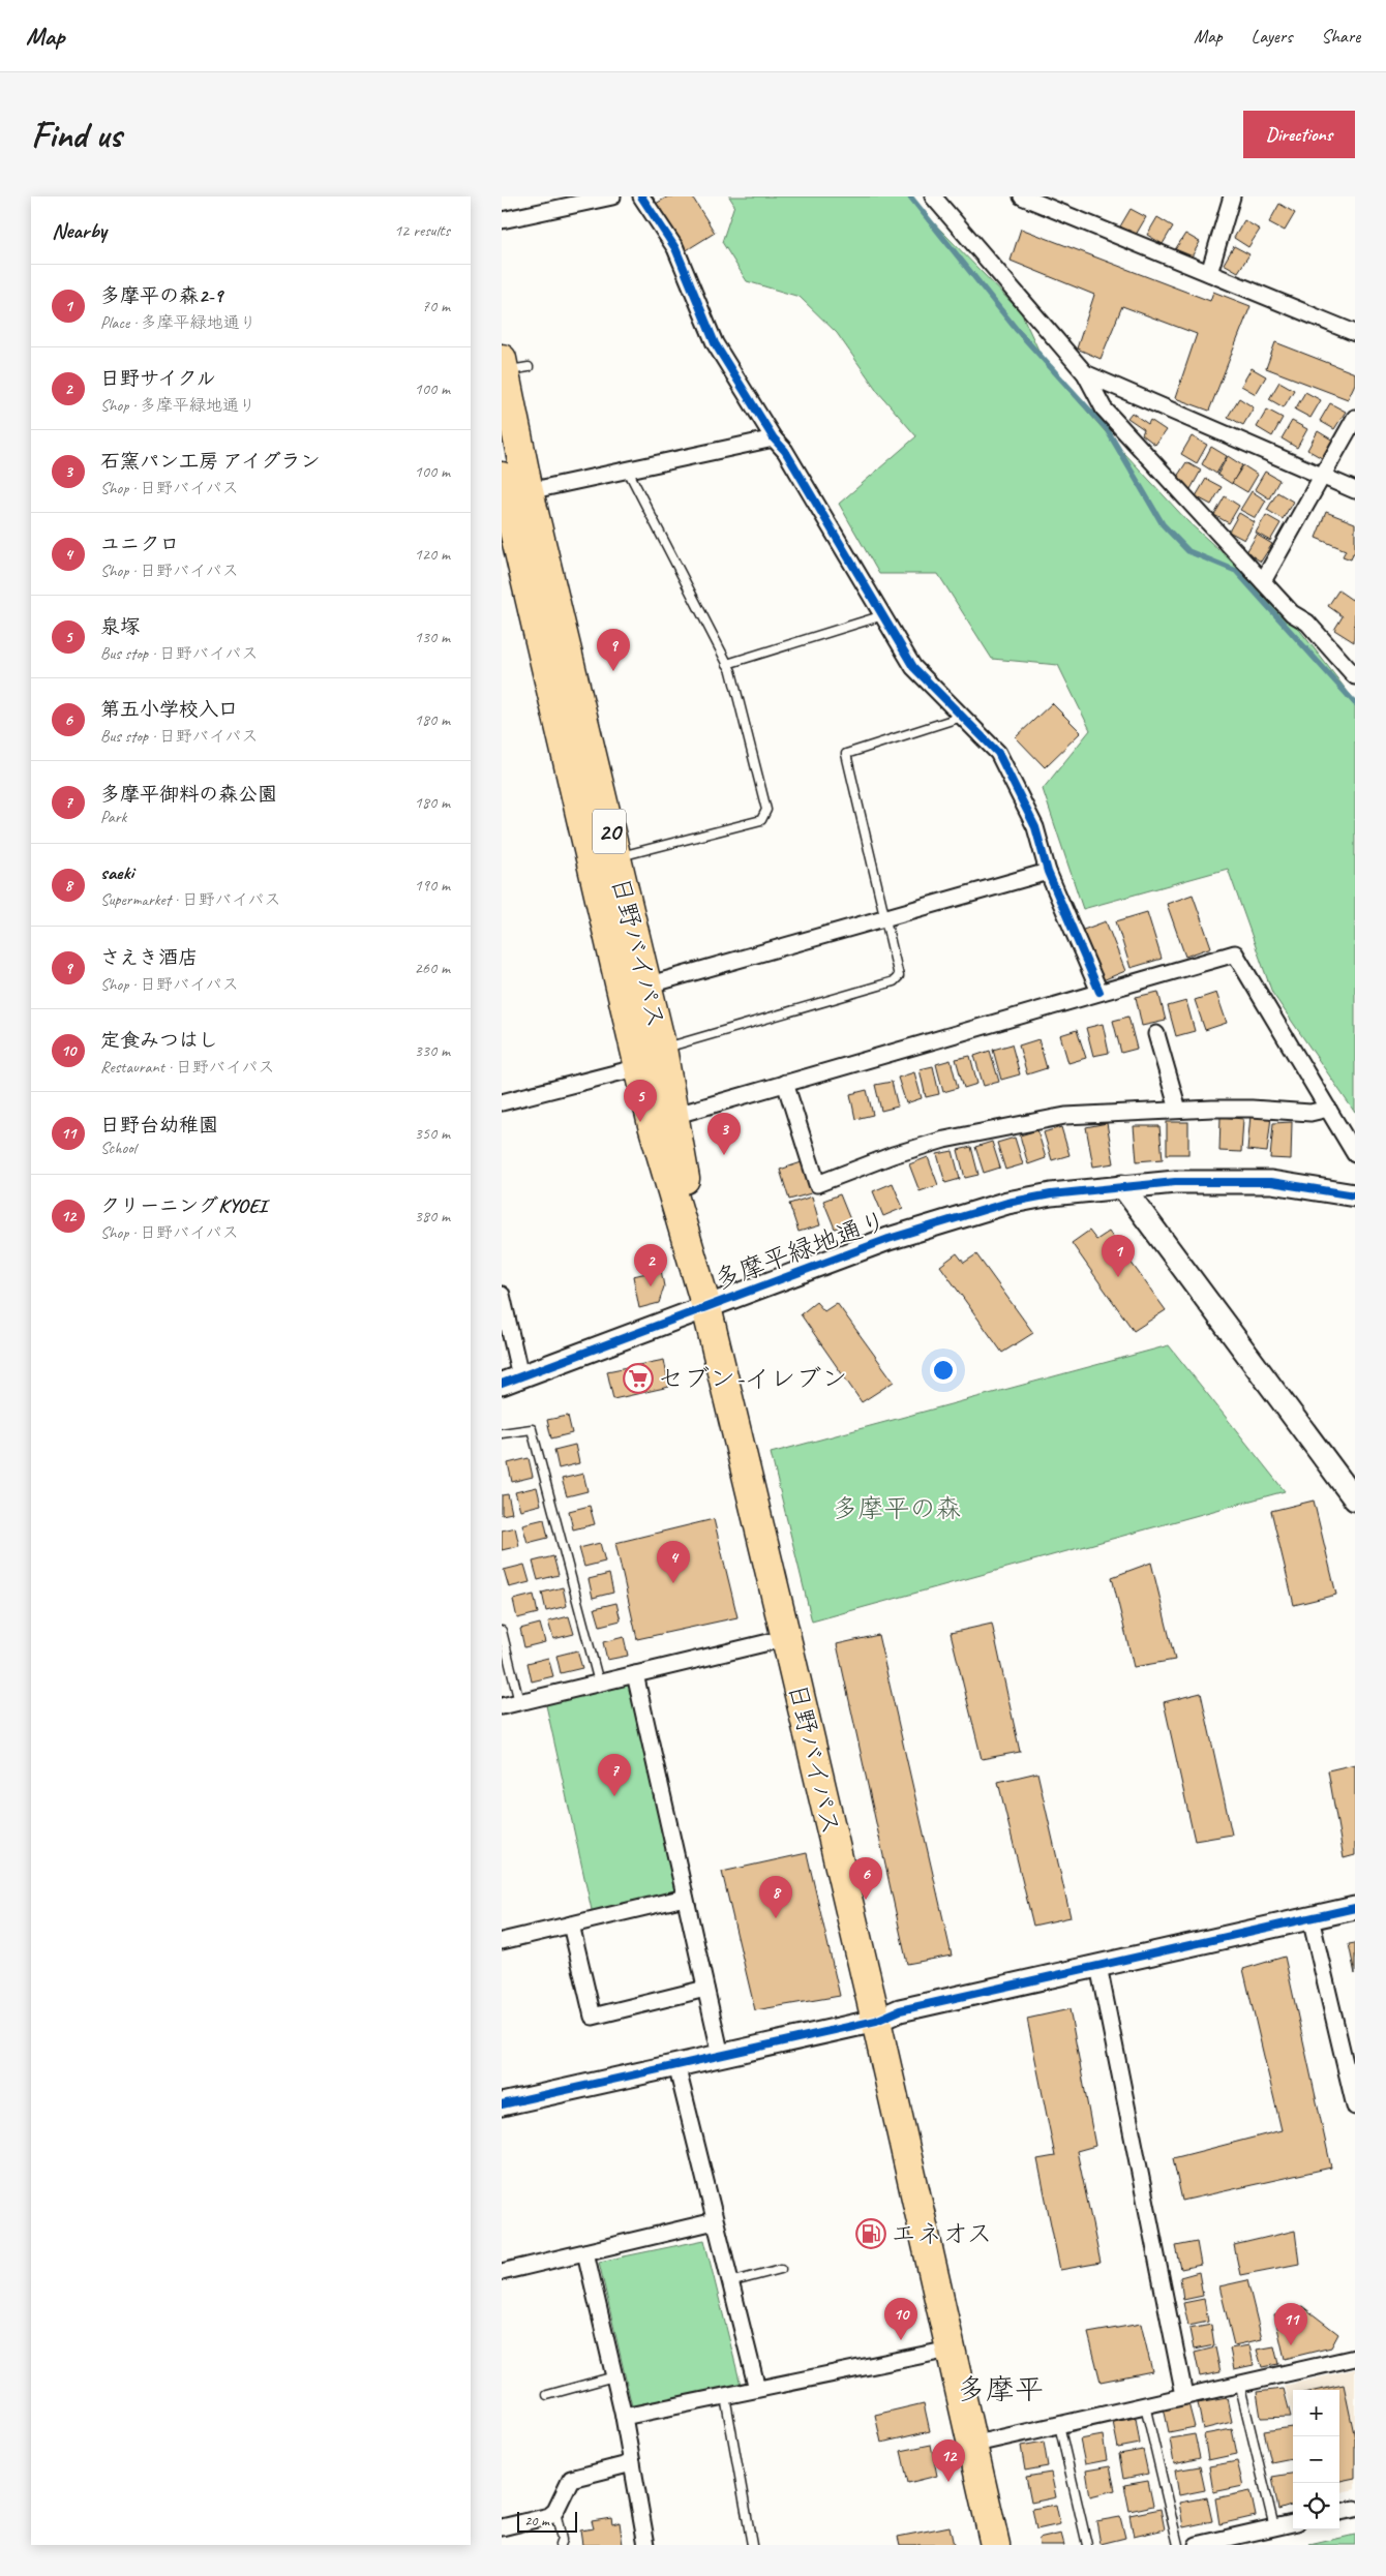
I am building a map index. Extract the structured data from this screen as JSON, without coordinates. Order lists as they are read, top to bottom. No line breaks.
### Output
{"streets":{"highway":["20","日野バイパス"],"street":["多摩平緑地通り"]},"crossings":[["日野バイパス","多摩平緑地通り"]],"districts":["多摩平"],"parks":["多摩平の森"],"places":{"supermarket":["セブン-イレブン"],"fuel station":["エネオス"]},"scale_bar":"20 m","page":{"header":"Map","nav":["Map","Layers","Share"],"buttons":"Directions","title":"Find us","heading":["Nearby","12 results"],"list":[{"mark":"1","name":"多摩平の森2-9","note":"Place · 多摩平緑地通り","value":"70 m"},{"mark":"2","name":"日野サイクル","note":"Shop · 多摩平緑地通り","value":"100 m"},{"mark":"3","name":"石窯パン工房 アイグラン","note":"Shop · 日野バイパス","value":"100 m"},{"mark":"4","name":"ユニクロ","note":"Shop · 日野バイパス","value":"120 m"},{"mark":"5","name":"泉塚","note":"Bus stop · 日野バイパス","value":"130 m"},{"mark":"6","name":"第五小学校入口","note":"Bus stop · 日野バイパス","value":"180 m"},{"mark":"7","name":"多摩平御料の森公園","note":"Park","value":"180 m"},{"mark":"8","name":"saeki","note":"Supermarket · 日野バイパス","value":"190 m"},{"mark":"9","name":"さえき酒店","note":"Shop · 日野バイパス","value":"260 m"},{"mark":"10","name":"定食みつはし","note":"Restaurant · 日野バイパス","value":"330 m"},{"mark":"11","name":"日野台幼稚園","note":"School","value":"350 m"},{"mark":"12","name":"クリーニングKYOEI","note":"Shop · 日野バイパス","value":"380 m"}],"pins":["9","5","3","1","2","4","7","6","8","10","11","12"],"map_buttons":["+","−"],"scale":"20 m"}}
